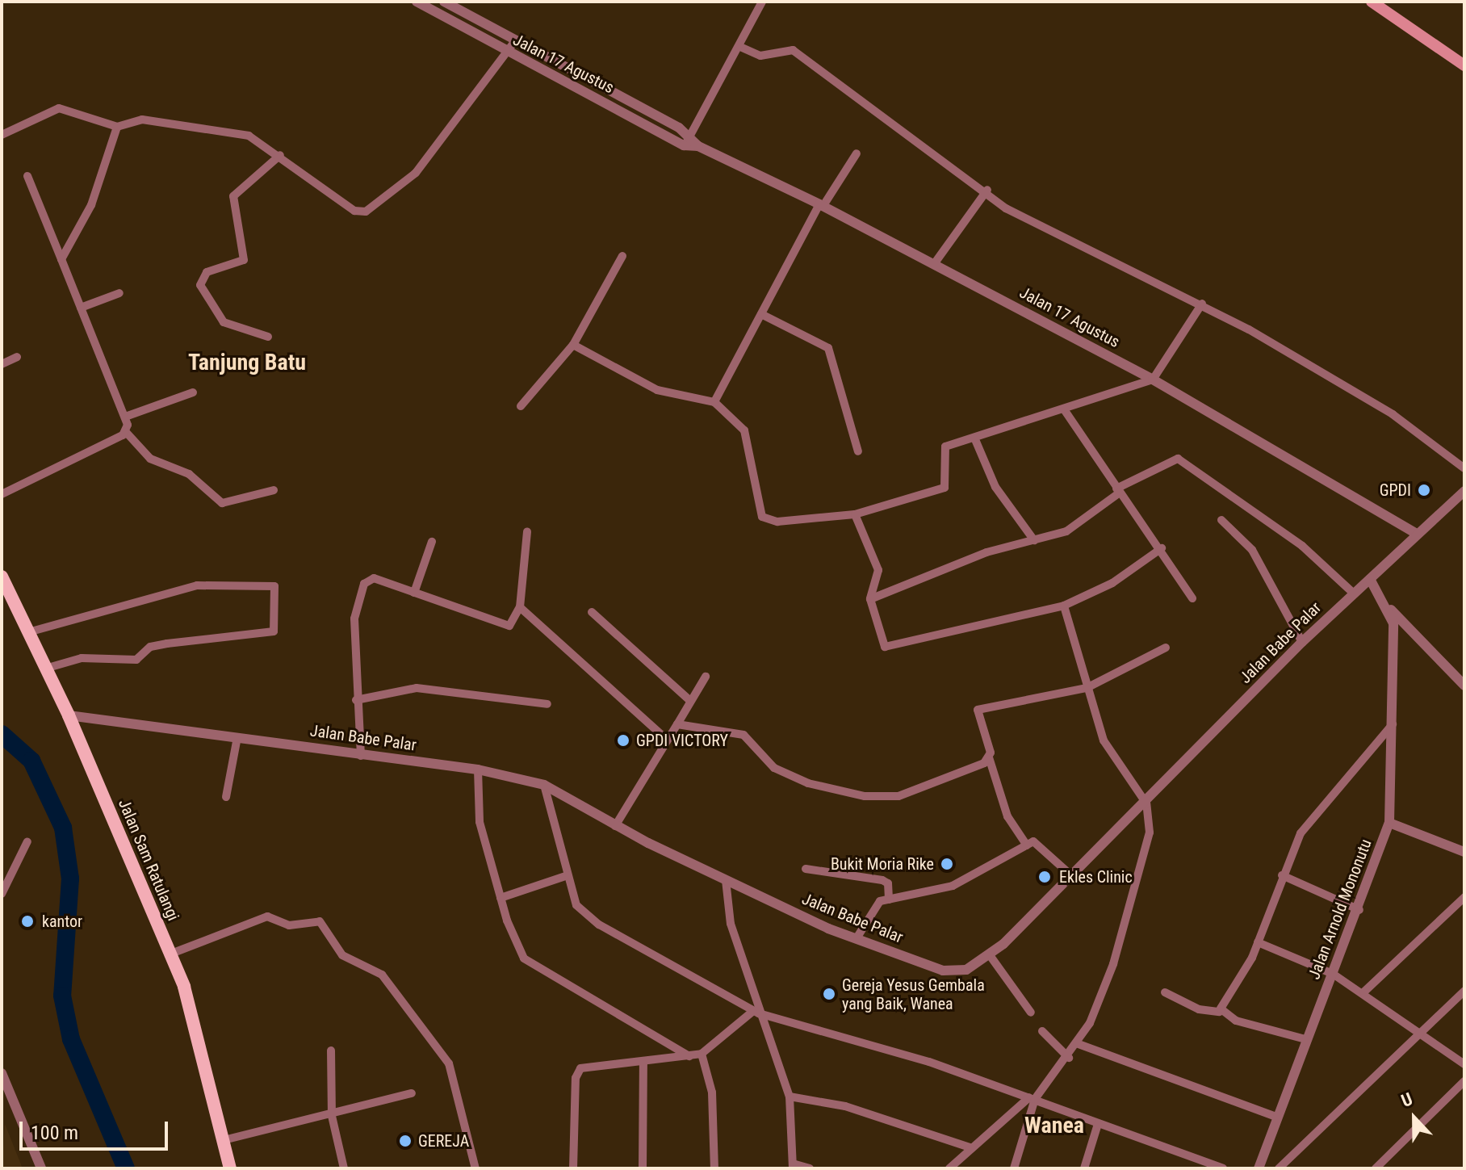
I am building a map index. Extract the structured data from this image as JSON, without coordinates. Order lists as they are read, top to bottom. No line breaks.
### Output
{"streets":{"main road":["Jalan Sam Ratulangi"],"street":["Jalan 17 Agustus","Jalan Babe Palar","Jalan Arnold Mononutu"]},"crossings":[["Jalan 17 Agustus","Jalan Babe Palar"],["Jalan Babe Palar","Jalan Sam Ratulangi"]],"districts":["Tanjung Batu","Wanea"],"places":["GPDI","GPDI VICTORY","Bukit Moria Rike","Ekles Clinic","kantor","Gereja Yesus Gembala yang Baik, Wanea","GEREJA"],"scale_bar":"100 m","north":"top"}
